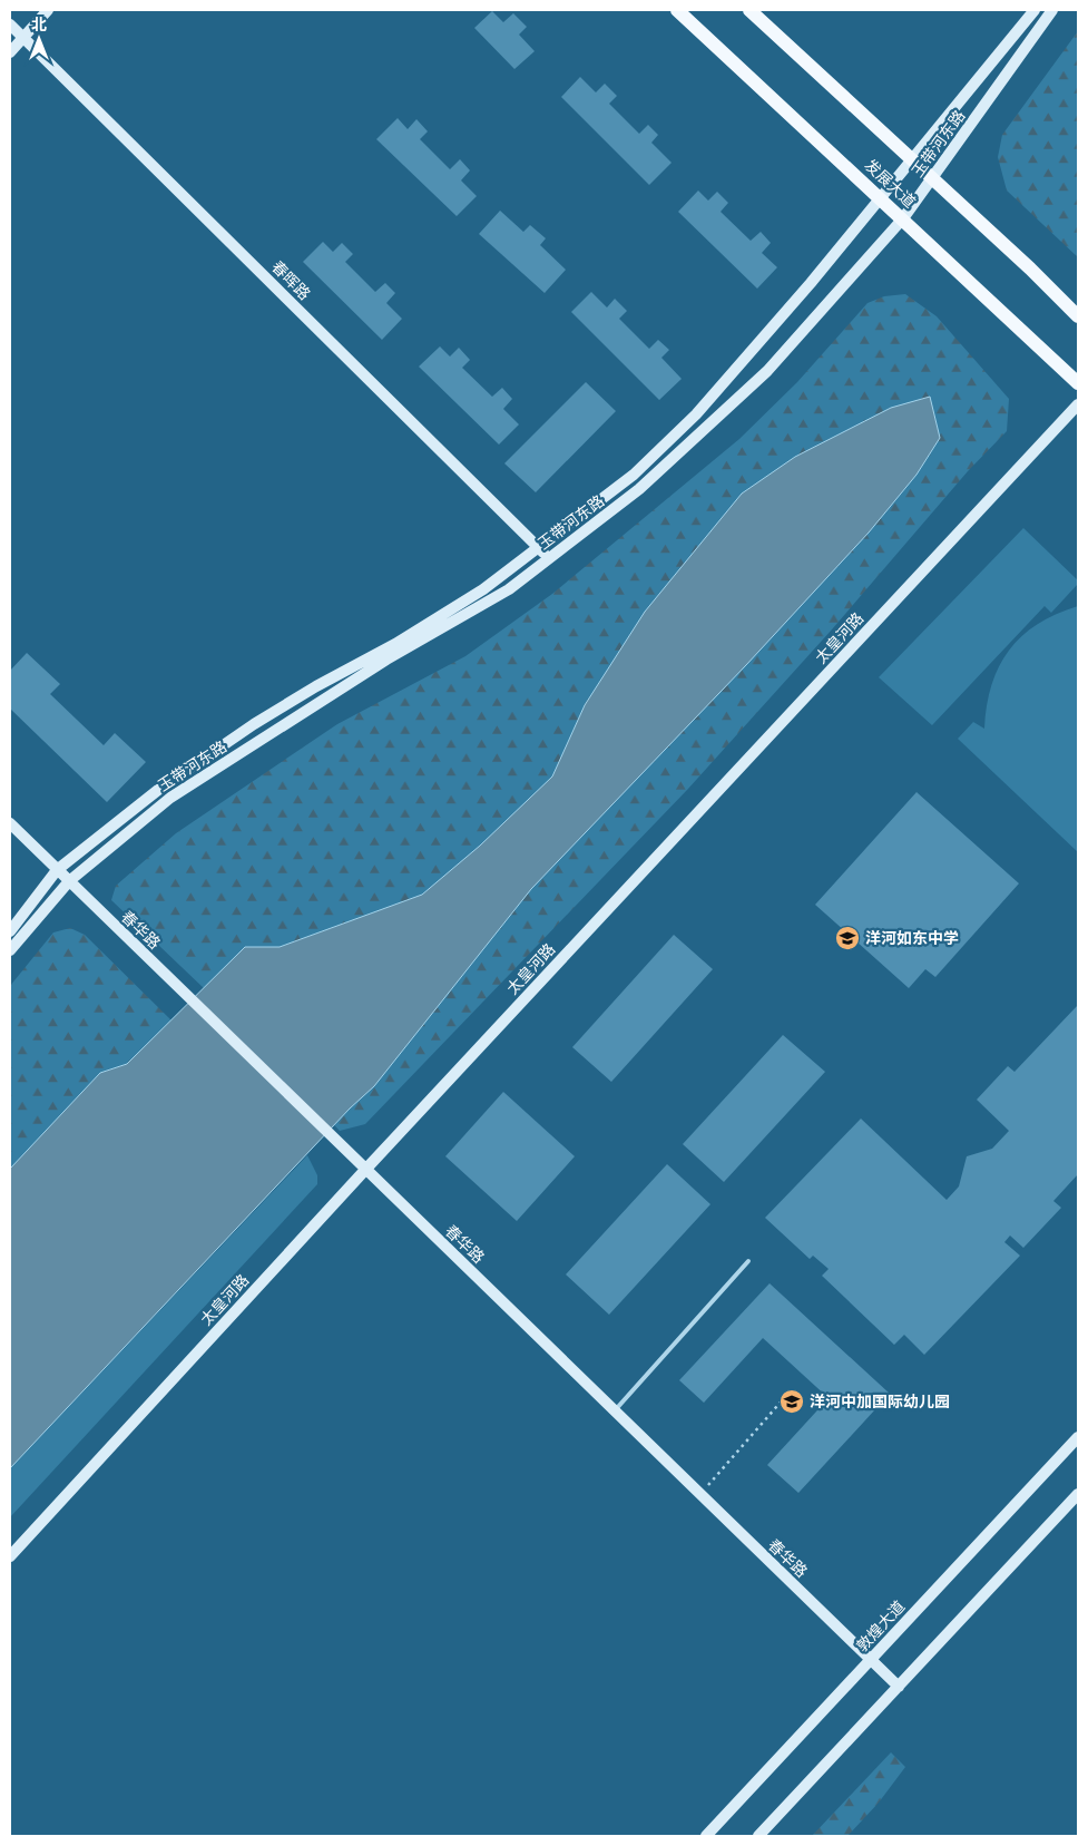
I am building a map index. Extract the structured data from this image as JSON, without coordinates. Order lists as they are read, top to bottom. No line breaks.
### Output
{"streets":{"main road":["发展大道"],"street":["玉带河东路","春晖路","太皇河路","春华路","敦煌大道"]},"crossings":[["玉带河东路","发展大道"],["玉带河东路","春晖路"],["玉带河东路","春华路"],["太皇河路","春华路"],["春华路","敦煌大道"]],"places":{"school or university":["洋河如东中学","洋河中加国际幼儿园"]},"north":"top"}
